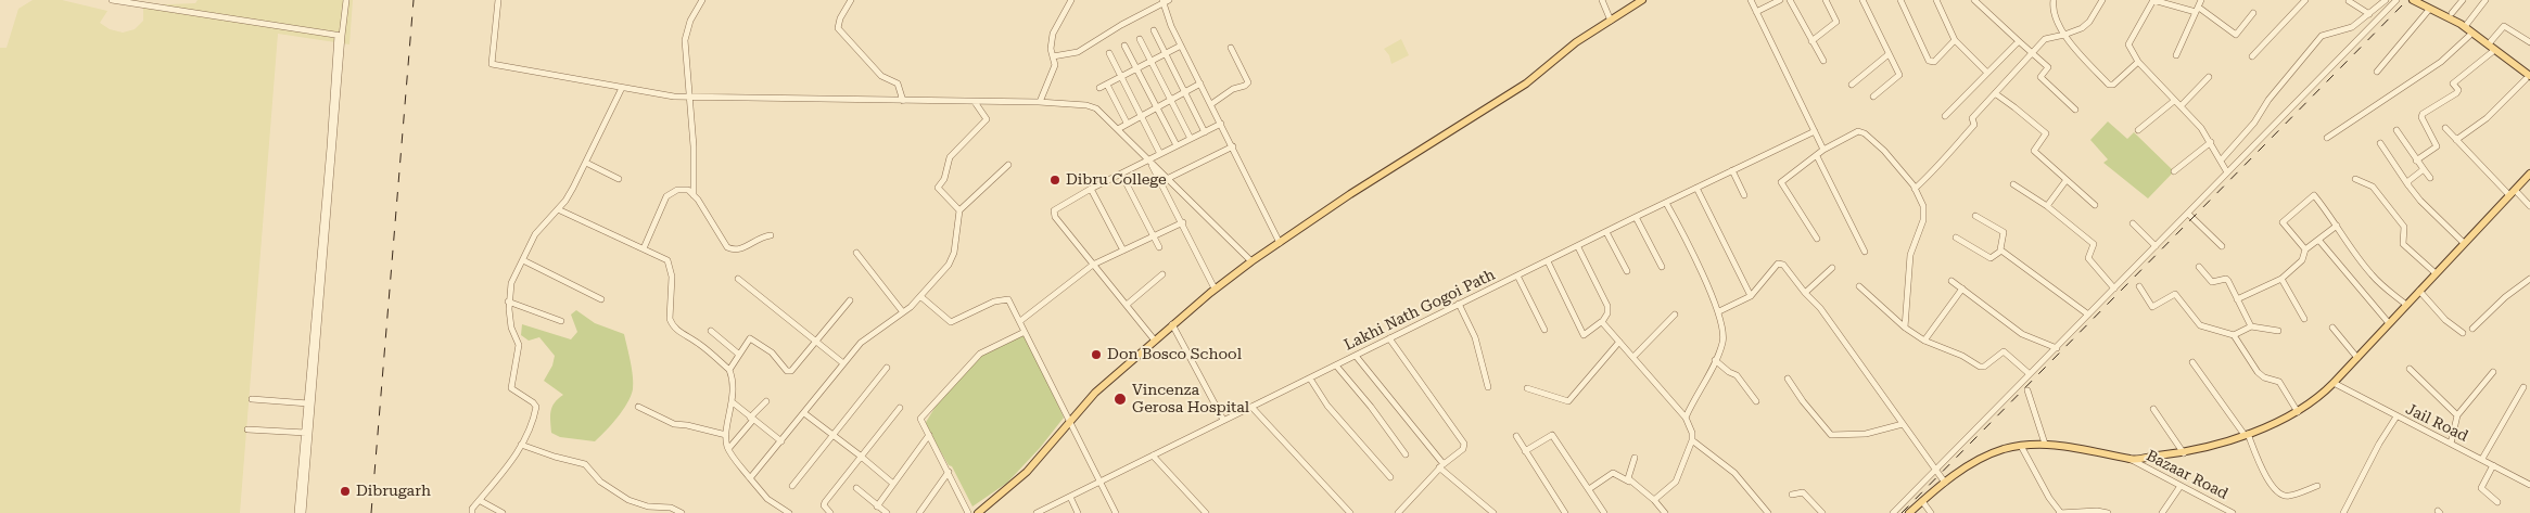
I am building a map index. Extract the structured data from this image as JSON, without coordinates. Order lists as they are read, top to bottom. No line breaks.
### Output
{"streets":{"street":["Lakhi Nath Gogoi Path","Jail Road","Bazaar Road"]},"places":["Dibru College","Don Bosco School","Vincenza Gerosa Hospital","Dibrugarh"]}
